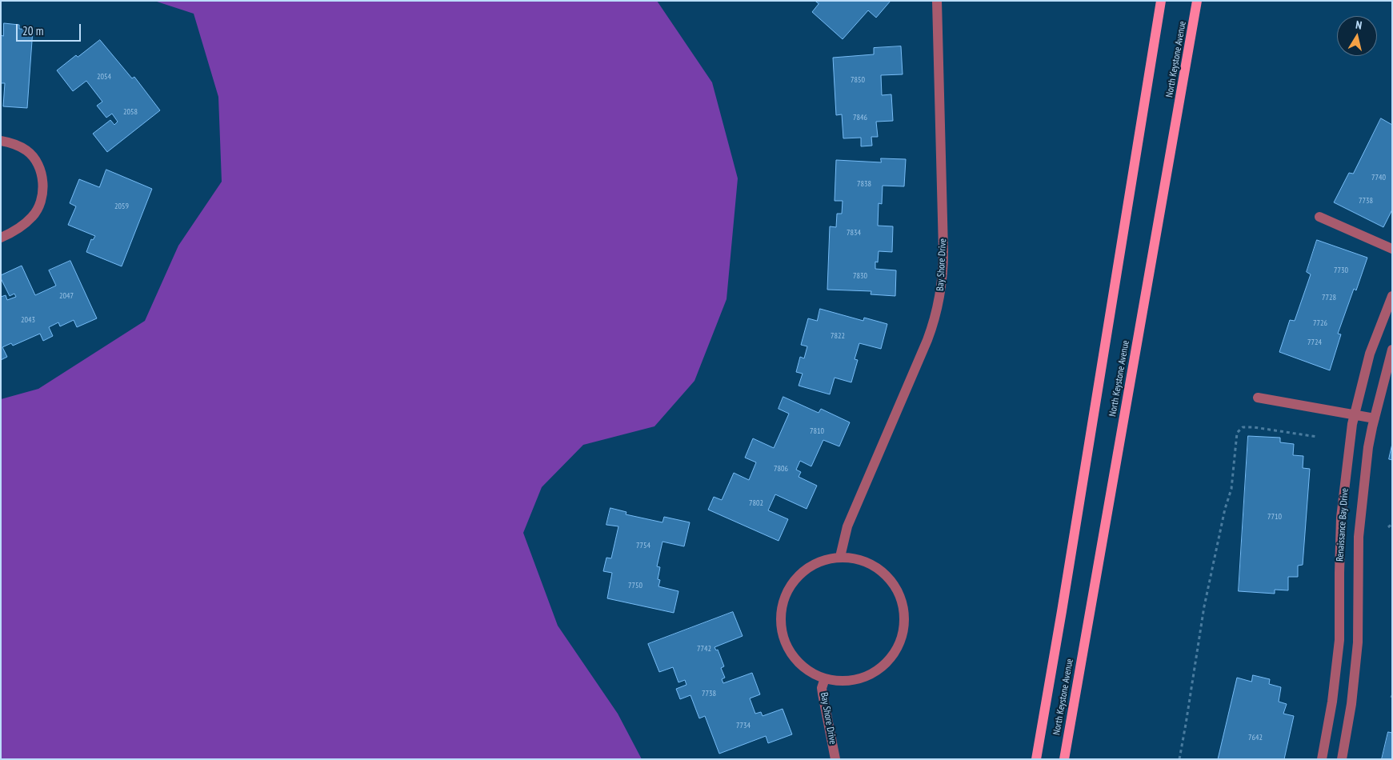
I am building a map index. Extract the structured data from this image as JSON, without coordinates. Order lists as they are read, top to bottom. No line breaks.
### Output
{"streets":{"main road":["North Keystone Avenue"],"street":["Bay Shore Drive","Renaissance Bay Drive"]},"house_numbers":["2054","7850","2058","7846","7740","7838","7738","2059","7834","7730","7830","2047","7728","2043","7726","7822","7724","7810","7806","7802","7710","7754","7750","7742","7738","7734","7642"],"scale_bar":"20 m","north":"top"}
